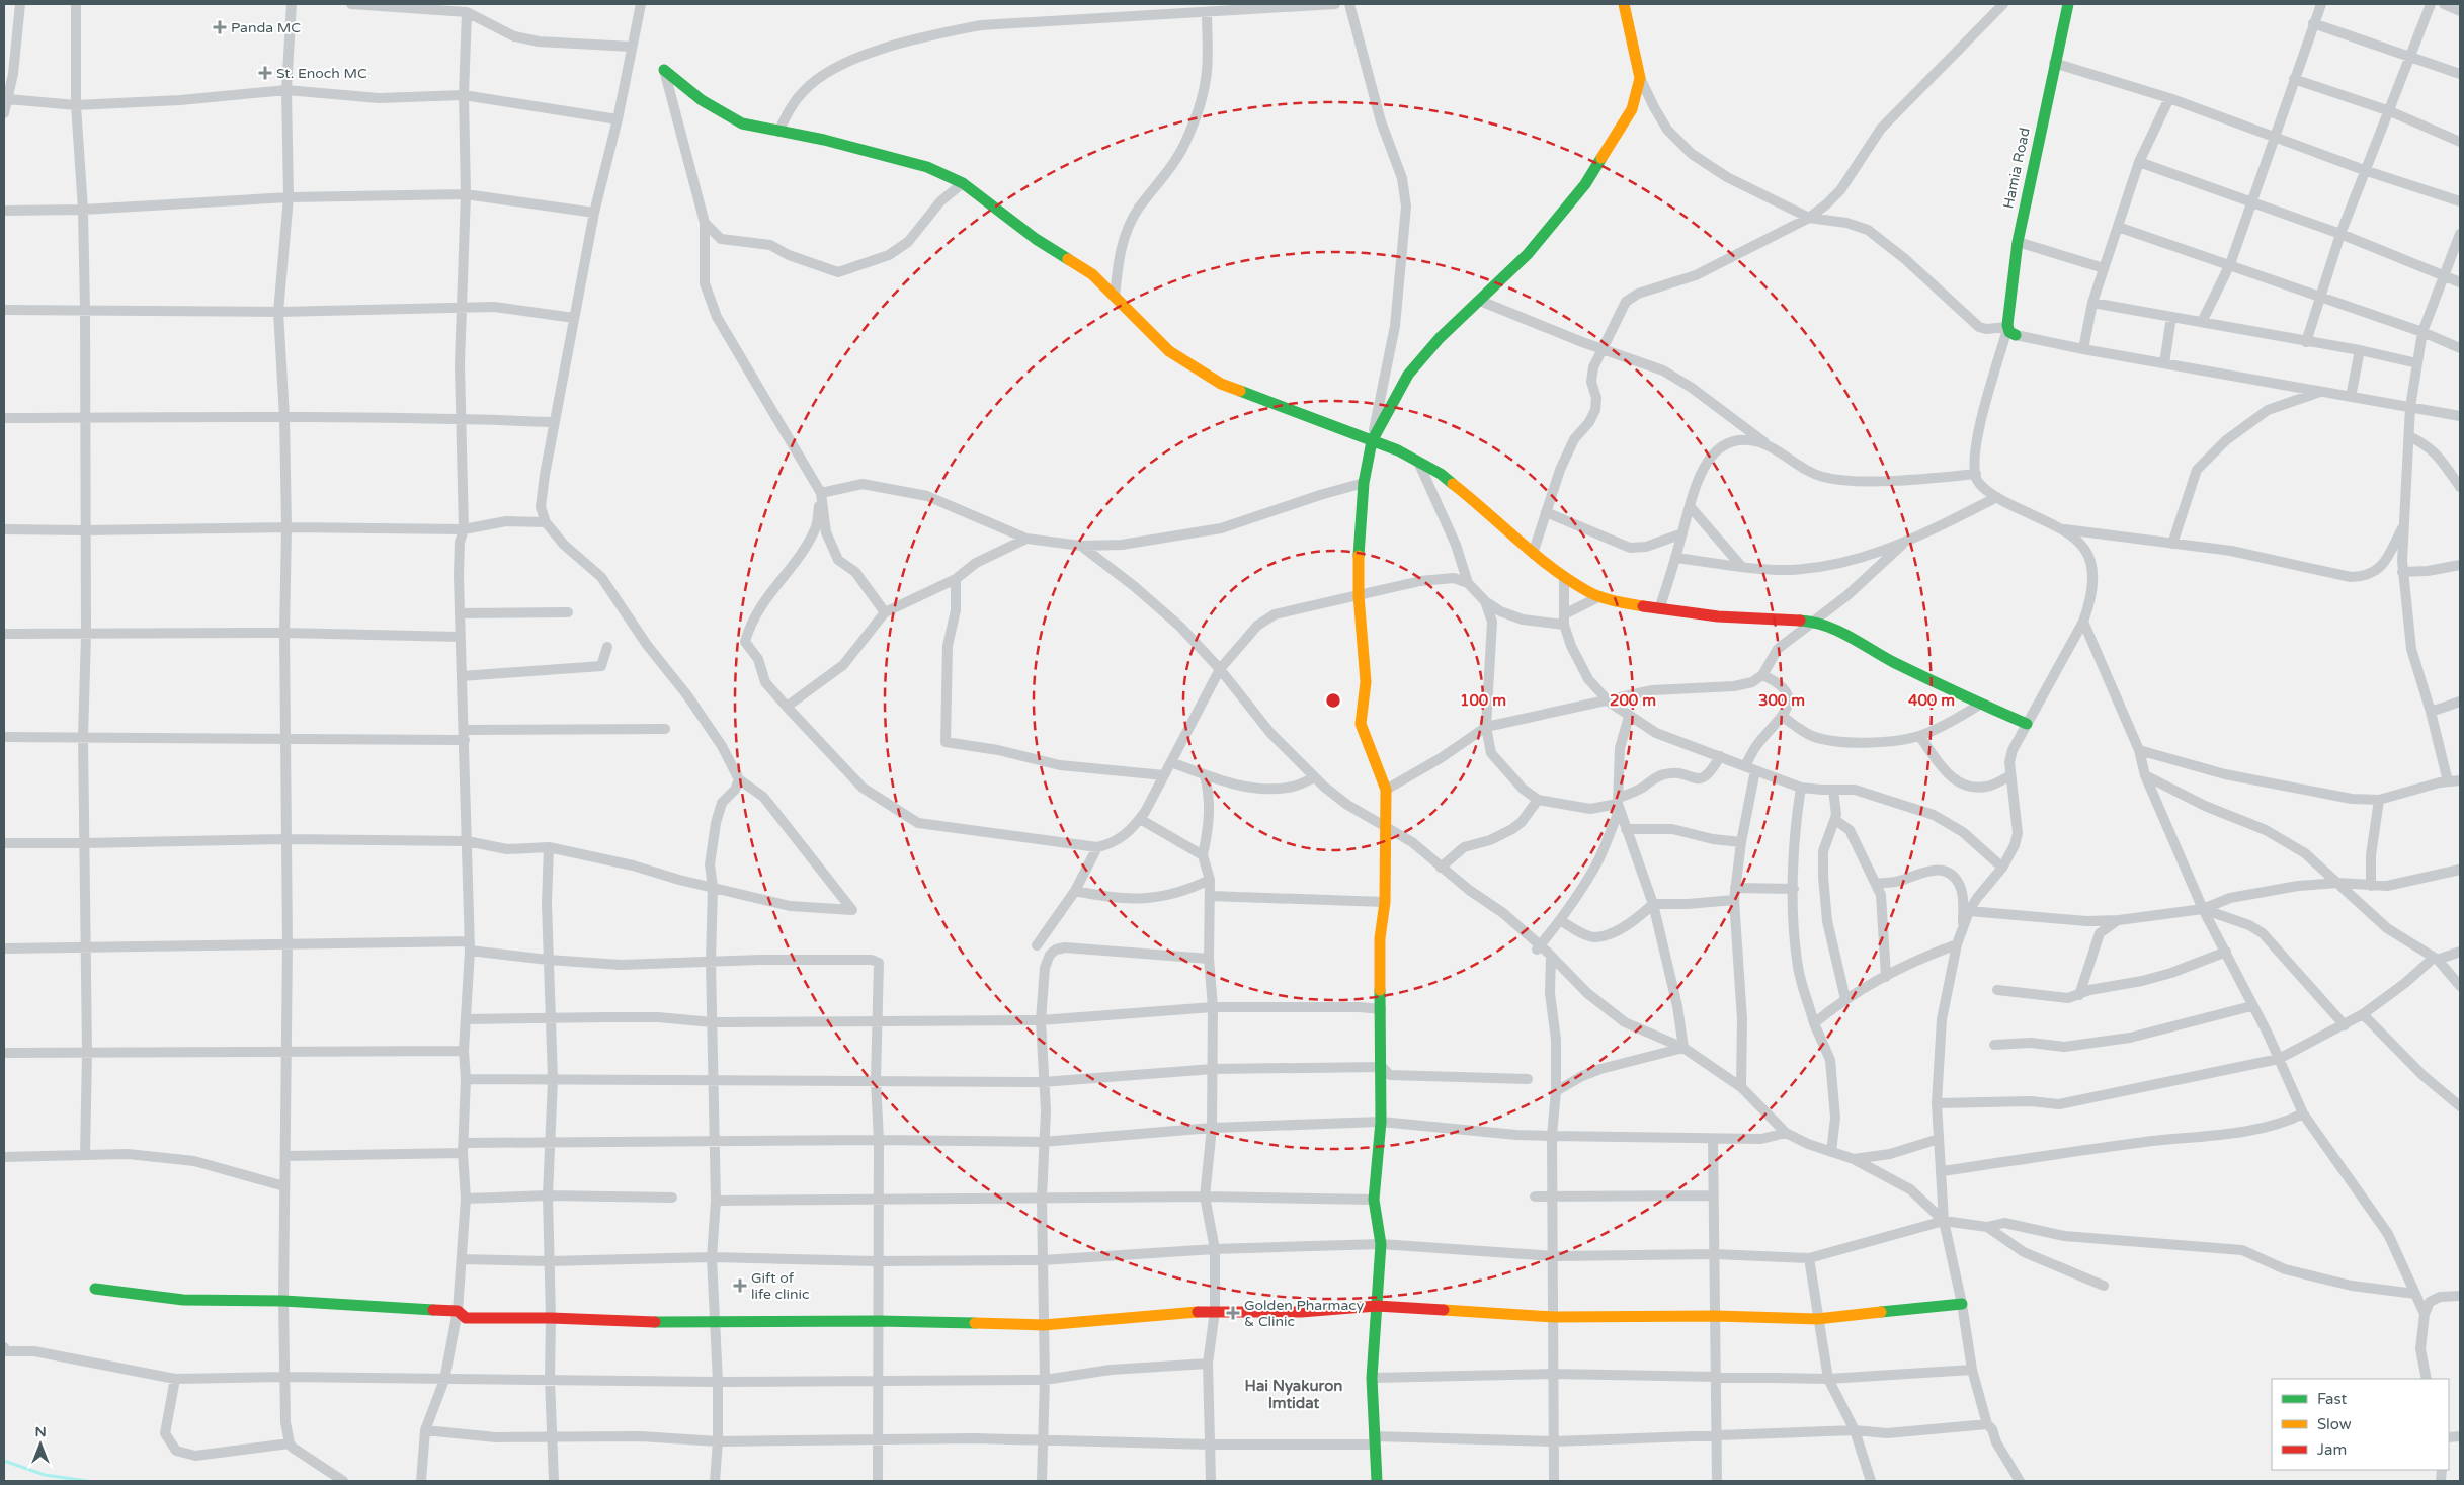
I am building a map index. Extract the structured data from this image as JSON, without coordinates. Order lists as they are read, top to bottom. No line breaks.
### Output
{"streets":{"street":["Hamia Road"]},"districts":["Hai Nyakuron Imtidat"],"places":{"health":["Panda MC","St. Enoch MC","Gift of life clinic","Golden Pharmacy & Clinic"]},"legend":["Fast","Slow","Jam"],"north":"top","rings":["100 m","200 m","300 m","400 m"]}
